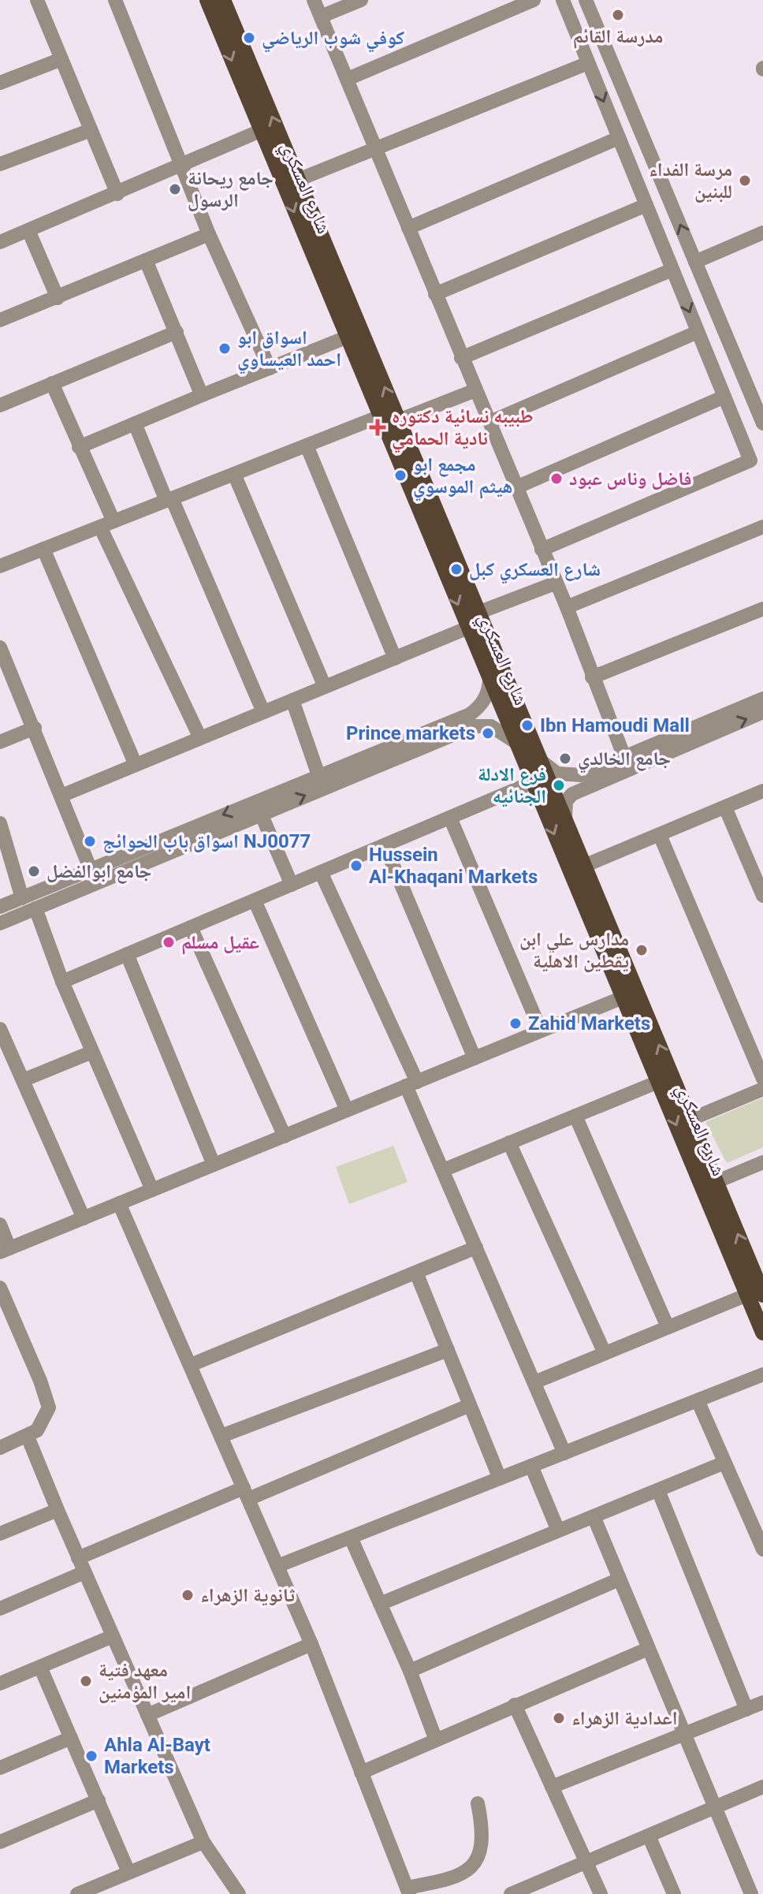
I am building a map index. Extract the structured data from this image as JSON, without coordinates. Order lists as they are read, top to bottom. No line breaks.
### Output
{"streets":{"main road":["شارع العسكري"]},"places":{"other":["مدرسة القائم","كوفي شوب الرياضي","مرسة الفداء للبنين","جامع ريحانة الرسول","اسواق ابو احمد العيساوي","مجمع ابو هيثم الموسوي","فاضل وناس عبود","شارع العسكري كبل","Ibn Hamoudi Mall","Prince markets","جامع الخالدي","فرع الادلة الجنائيه","اسواق باب الحوائج NJ0077","Hussein Al-Khaqani Markets","جامع ابوالفضل","عقيل مسلم","مدارس علي ابن يقطين الاهلية","Zahid Markets","ثانوية الزهراء","معهد فتية امير المؤمنين","اعدادية الزهراء","Ahla Al-Bayt Markets"],"health":["طبيبه نسائية دكتوره نادية الحمامي"]}}
